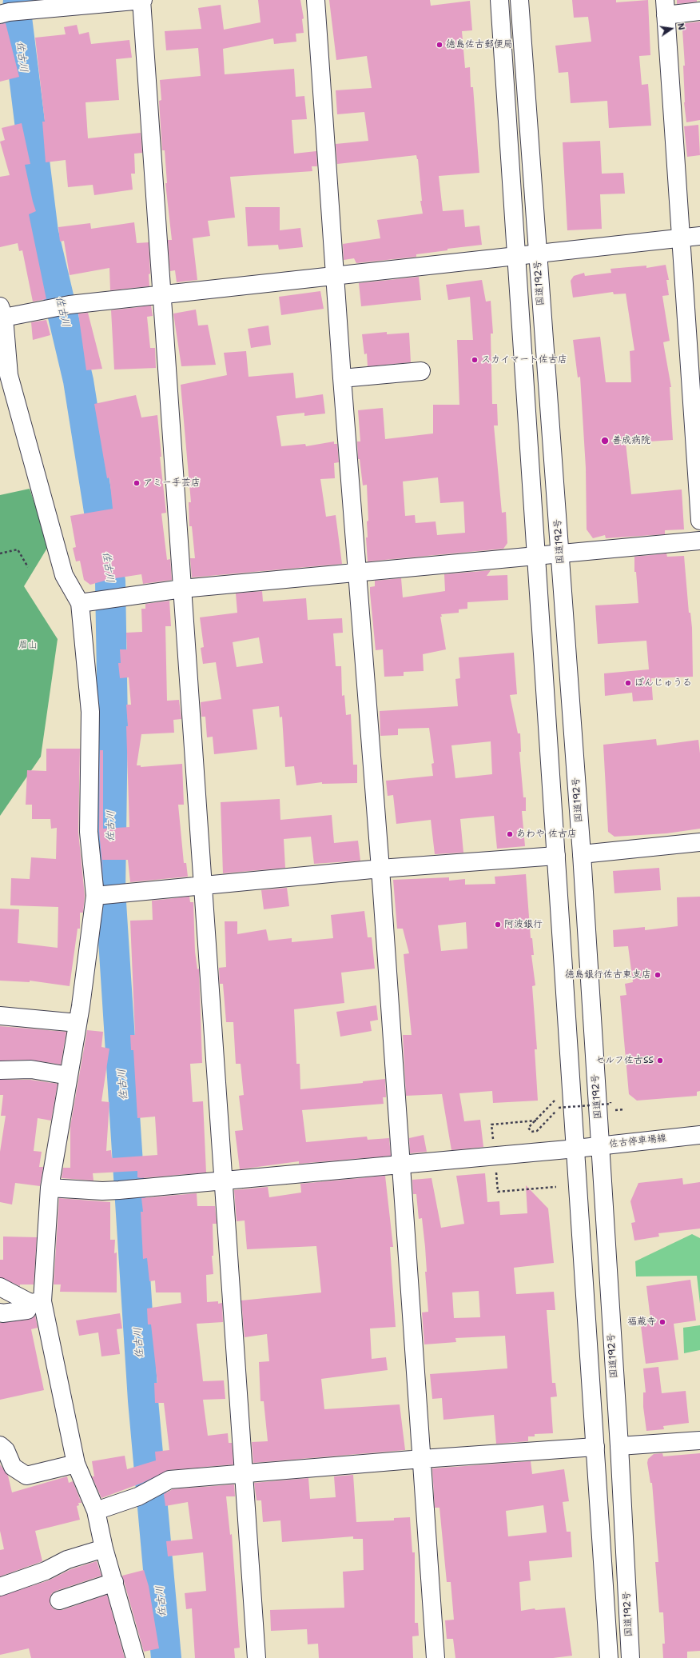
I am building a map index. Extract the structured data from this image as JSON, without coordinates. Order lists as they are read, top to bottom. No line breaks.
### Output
{"streets":{"main road":["国道192号","佐古停車場線"]},"crossings":[["国道192号","佐古停車場線"]],"water":["佐古川"],"parks":["眉山"],"places":["徳島佐古郵便局","スカイマート佐古店","善成病院","アミー手芸店","ぼんじゅうる","あわや 佐古店","阿波銀行","徳島銀行佐古東支店","セルフ佐古SS","福蔵寺"],"north":"right"}
